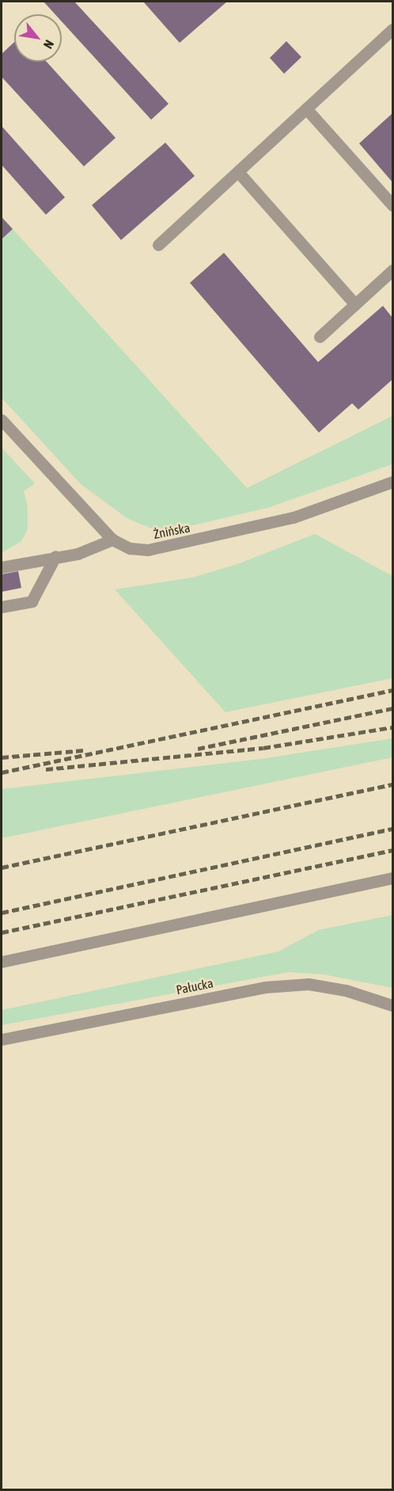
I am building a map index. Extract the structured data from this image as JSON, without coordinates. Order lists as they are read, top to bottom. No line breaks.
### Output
{"streets":{"street":["Żnińska","Pałucka"]},"north":"bottom right"}
